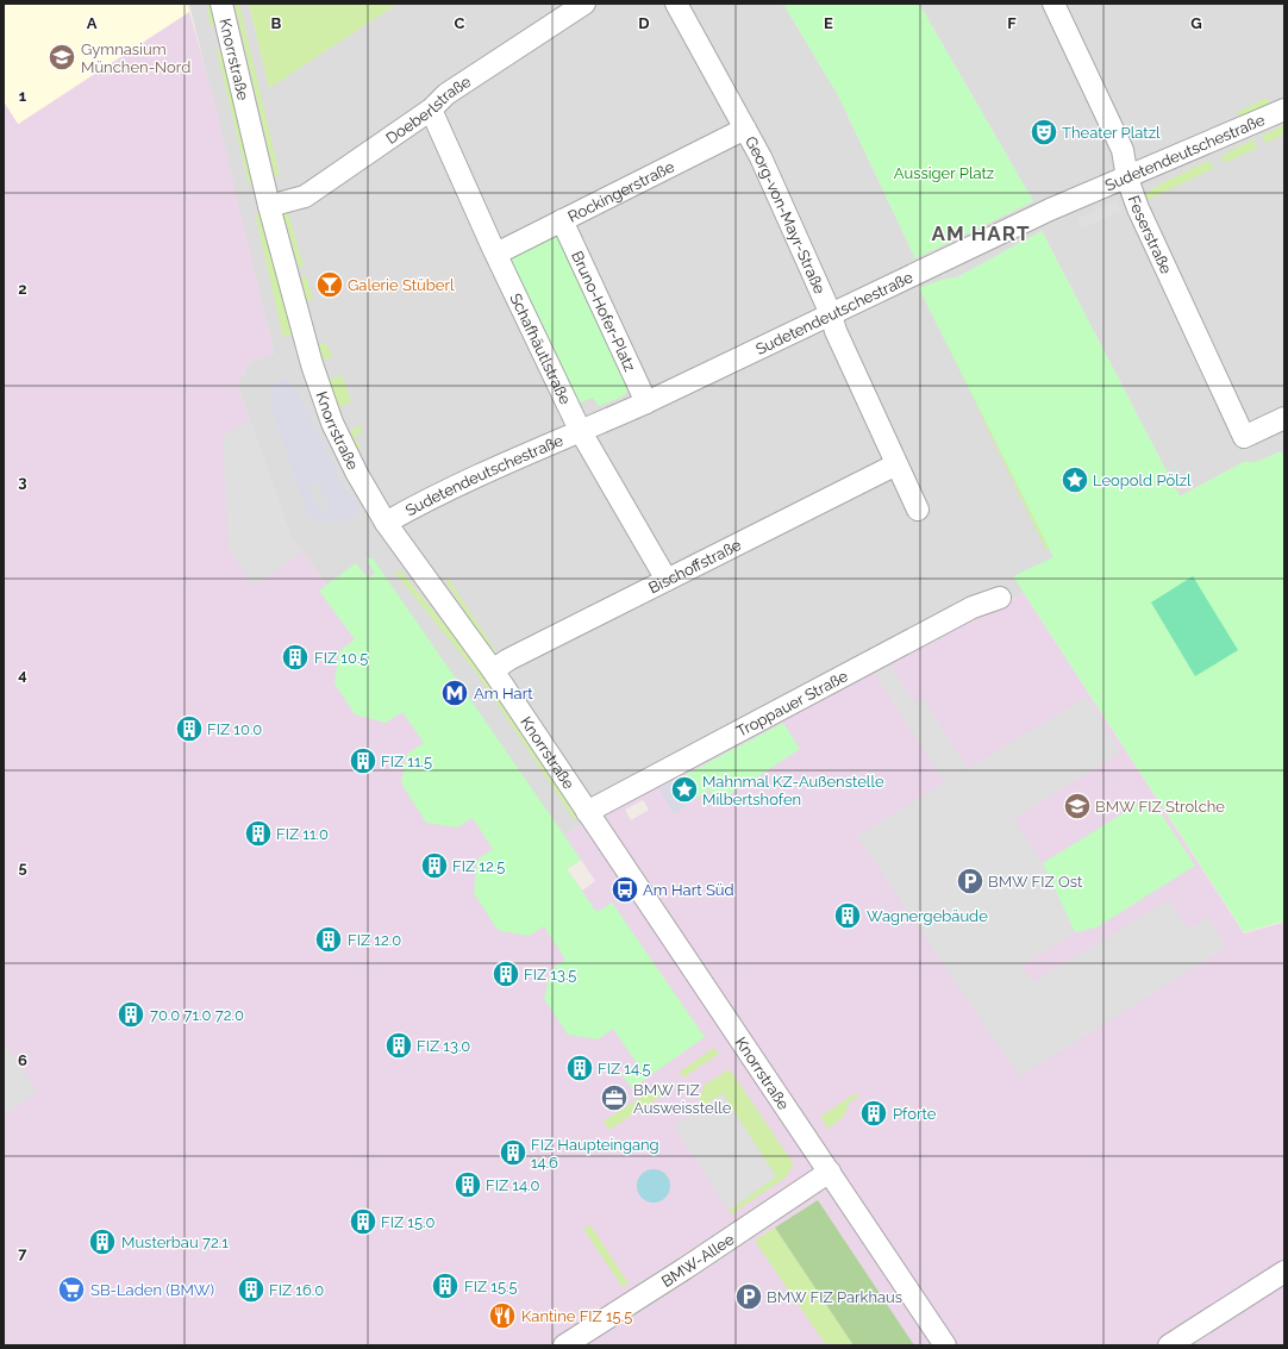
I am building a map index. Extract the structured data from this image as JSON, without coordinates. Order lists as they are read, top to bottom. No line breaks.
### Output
{"streets":{"street":["Knorrstraße","Doeberlstraße","Sudetendeutschestraße","Rockingerstraße","Georg-von-Mayr-Straße","Feserstraße","Bruno-Hofer-Platz","Schafhäutlstraße","Bischoffstraße","Troppauer Straße","BMW-Allee"]},"crossings":[["Knorrstraße","Doeberlstraße"],["Knorrstraße","Sudetendeutschestraße"],["Knorrstraße","Bischoffstraße"],["Knorrstraße","Troppauer Straße"],["Knorrstraße","BMW-Allee"],["Doeberlstraße","Schafhäutlstraße"],["Sudetendeutschestraße","Georg-von-Mayr-Straße"],["Sudetendeutschestraße","Feserstraße"],["Sudetendeutschestraße","Bruno-Hofer-Platz"],["Sudetendeutschestraße","Schafhäutlstraße"],["Rockingerstraße","Georg-von-Mayr-Straße"],["Rockingerstraße","Bruno-Hofer-Platz"],["Rockingerstraße","Schafhäutlstraße"],["Georg-von-Mayr-Straße","Bischoffstraße"],["Schafhäutlstraße","Bischoffstraße"]],"districts":["AM HART"],"parks":["Aussiger Platz"],"places":{"school or university":["Gymnasium München-Nord","BMW FIZ Strolche"],"theatre":["Theater Platzl"],"bar":["Galerie Stüberl"],"place":["Leopold Pölzl","Mahnmal KZ-Außenstelle Milbertshofen"],"building":["FIZ 10.5","FIZ 10.0","FIZ 11.5","FIZ 11.0","FIZ 12.5","Wagnergebäude","FIZ 12.0","FIZ 13.5","70.0 71.0 72.0","FIZ 13.0","FIZ 14.5","Pforte","FIZ Haupteingang 14.6","FIZ 14.0","FIZ 15.0","Musterbau 72.1","FIZ 15.5","FIZ 16.0"],"metro station":["Am Hart"],"parking":["BMW FIZ Ost","BMW FIZ Parkhaus"],"bus stop":["Am Hart Süd"],"office":["BMW FIZ Ausweisstelle"],"supermarket":["SB-Laden (BMW)"],"restaurant":["Kantine FIZ 15.5"]},"grid":{"columns":["A","B","C","D","E","F","G"],"rows":["1","2","3","4","5","6","7"]}}
